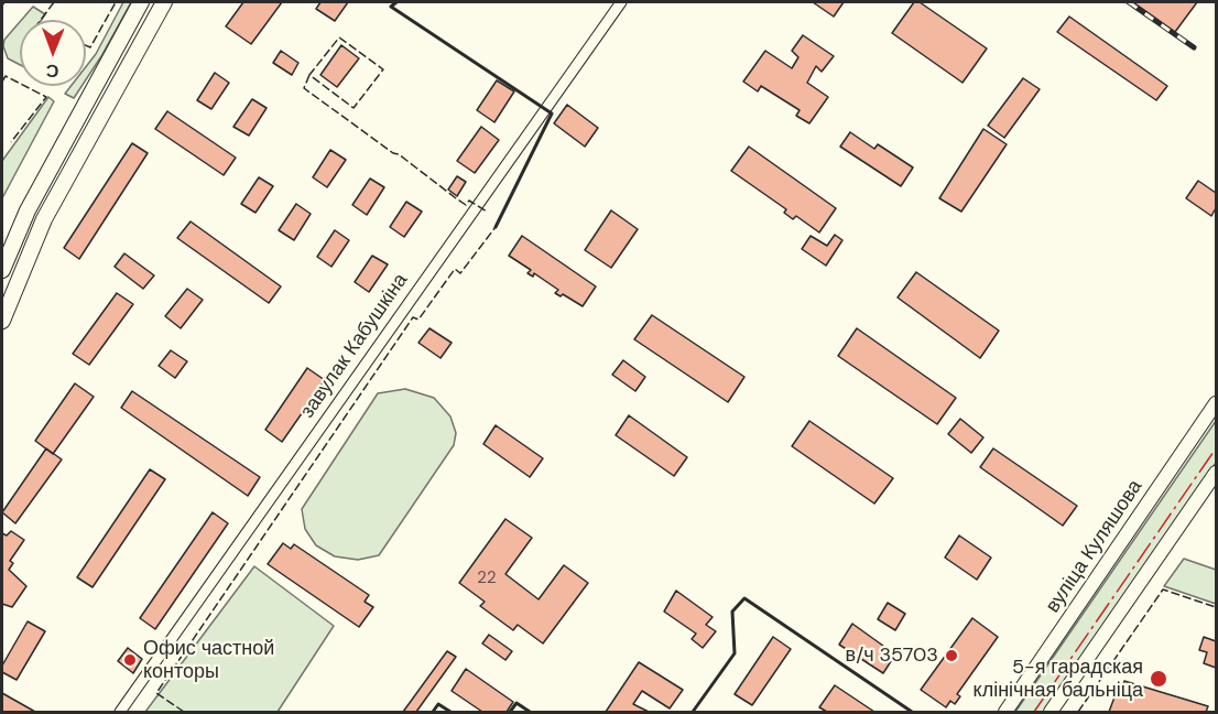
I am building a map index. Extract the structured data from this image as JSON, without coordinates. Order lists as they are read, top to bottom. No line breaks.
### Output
{"streets":{"main road":["вуліца Куляшова"],"street":["завулак Кабушкіна"]},"places":["в/ч 35703","Офис частной конторы","5-я гарадская клінічная бальніца"],"house_numbers":["22"],"north":"bottom"}
